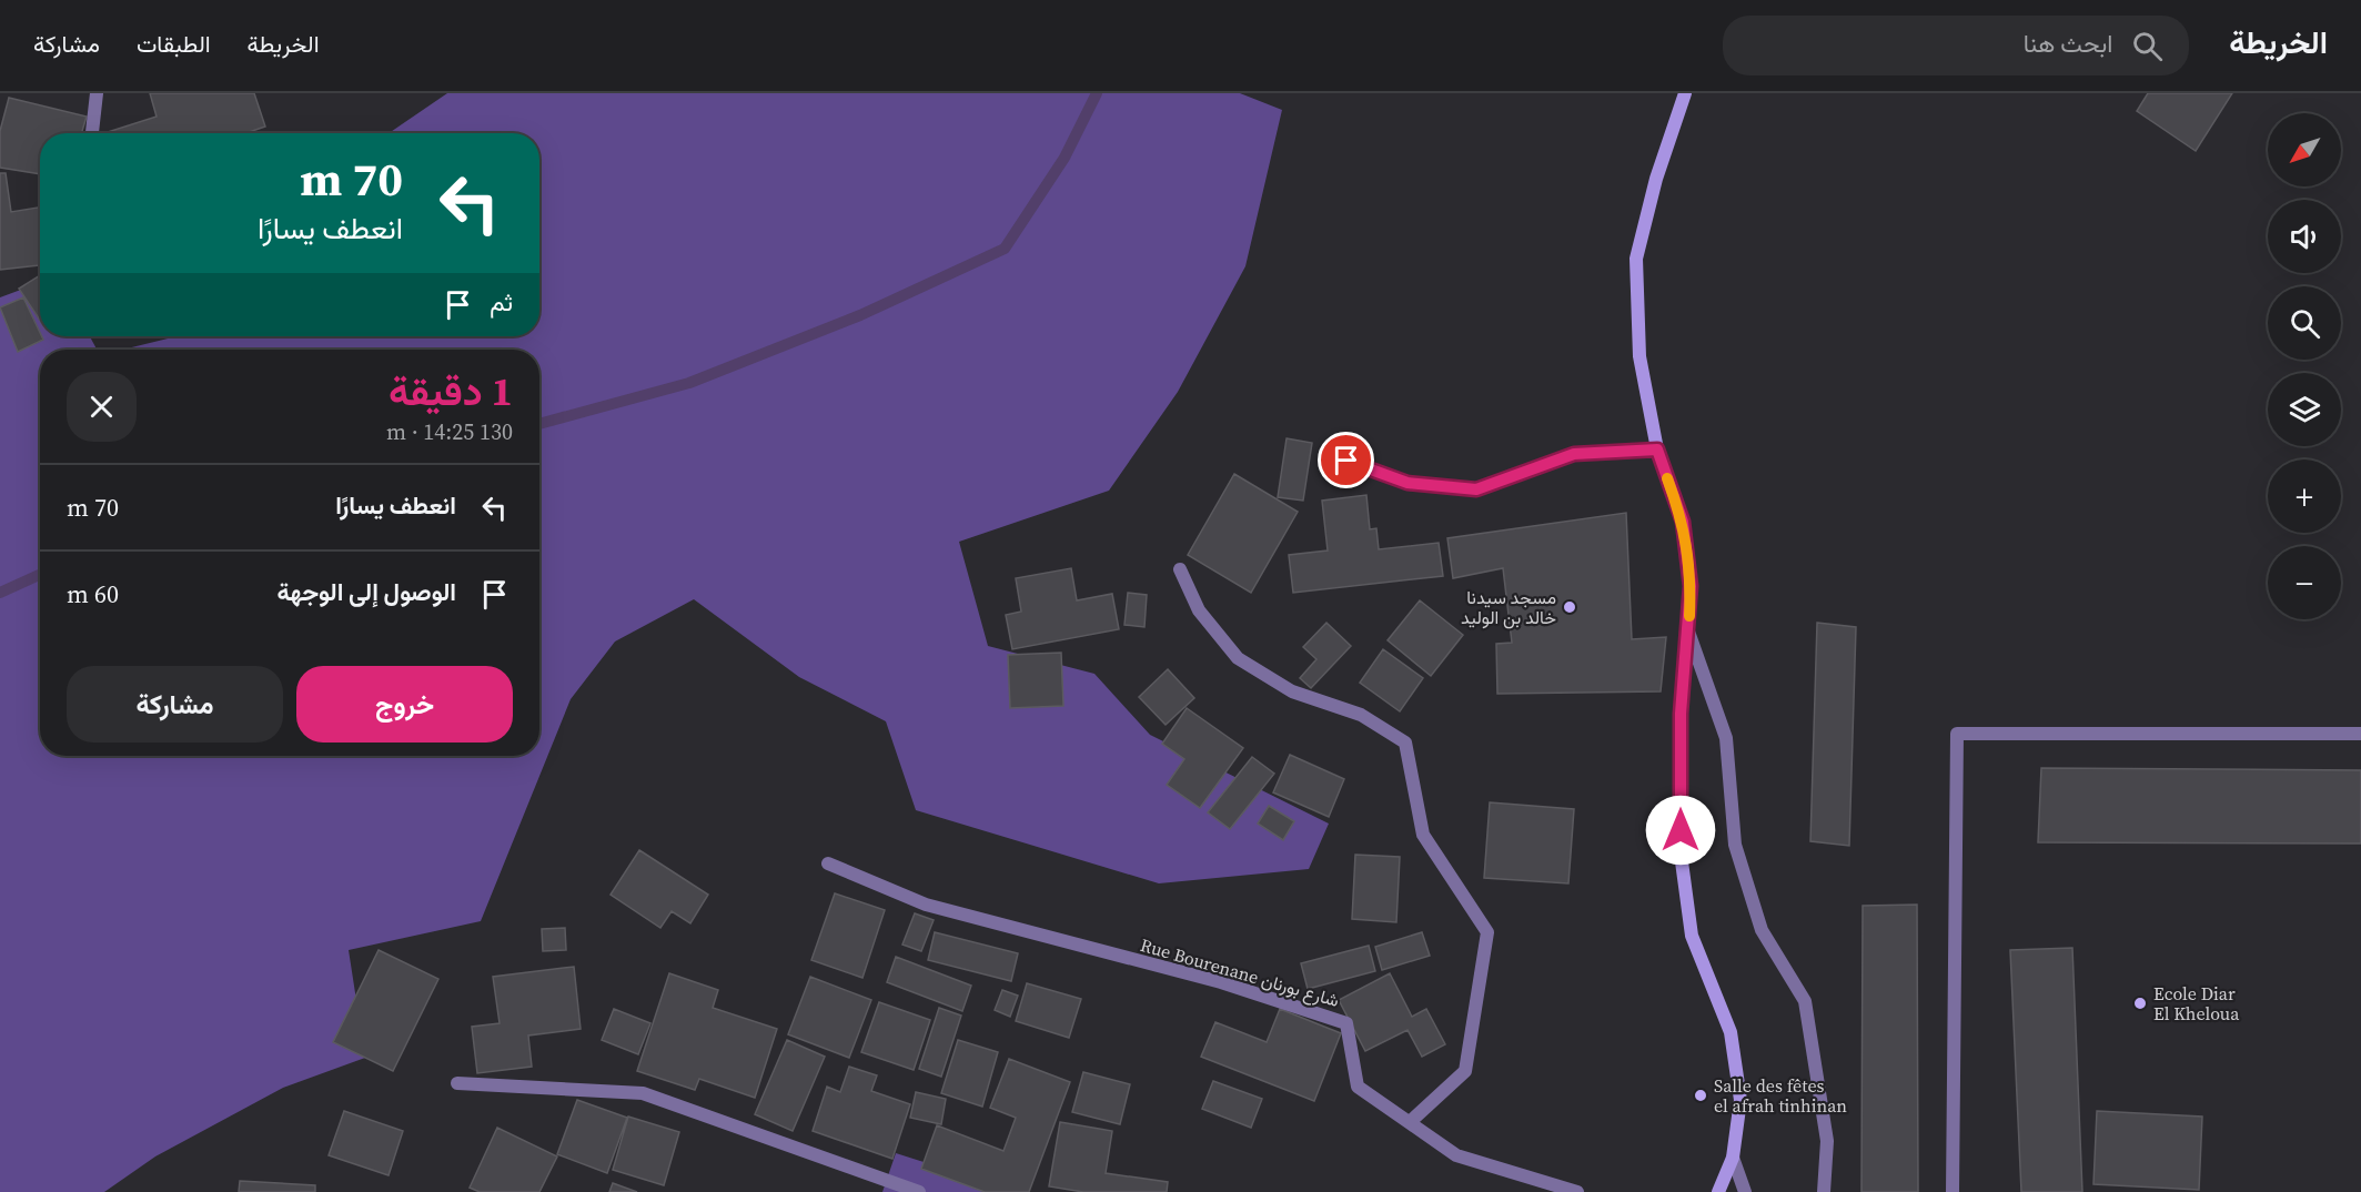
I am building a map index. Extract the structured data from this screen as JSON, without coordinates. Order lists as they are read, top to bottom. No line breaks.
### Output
{"streets":{"street":["Rue Bourenane شارع بورنان"]},"places":["مسجد سيدنا خالد بن الوليد","Ecole Diar El Kheloua","Salle des fêtes el afrah tinhinan"],"north":"bottom left","page":{"header":"الخريطة","search":"ابحث هنا","nav":["الخريطة","الطبقات","مشاركة"],"map_buttons":["+","−"],"turn":["70 m","انعطف يسارًا"],"then":"ثم","heading":["1 دقيقة","130 m · 14:25"],"list":[{"name":"انعطف يسارًا","value":"70 m"},{"name":"الوصول إلى الوجهة","value":"60 m"}],"buttons":["خروج","مشاركة"]}}
